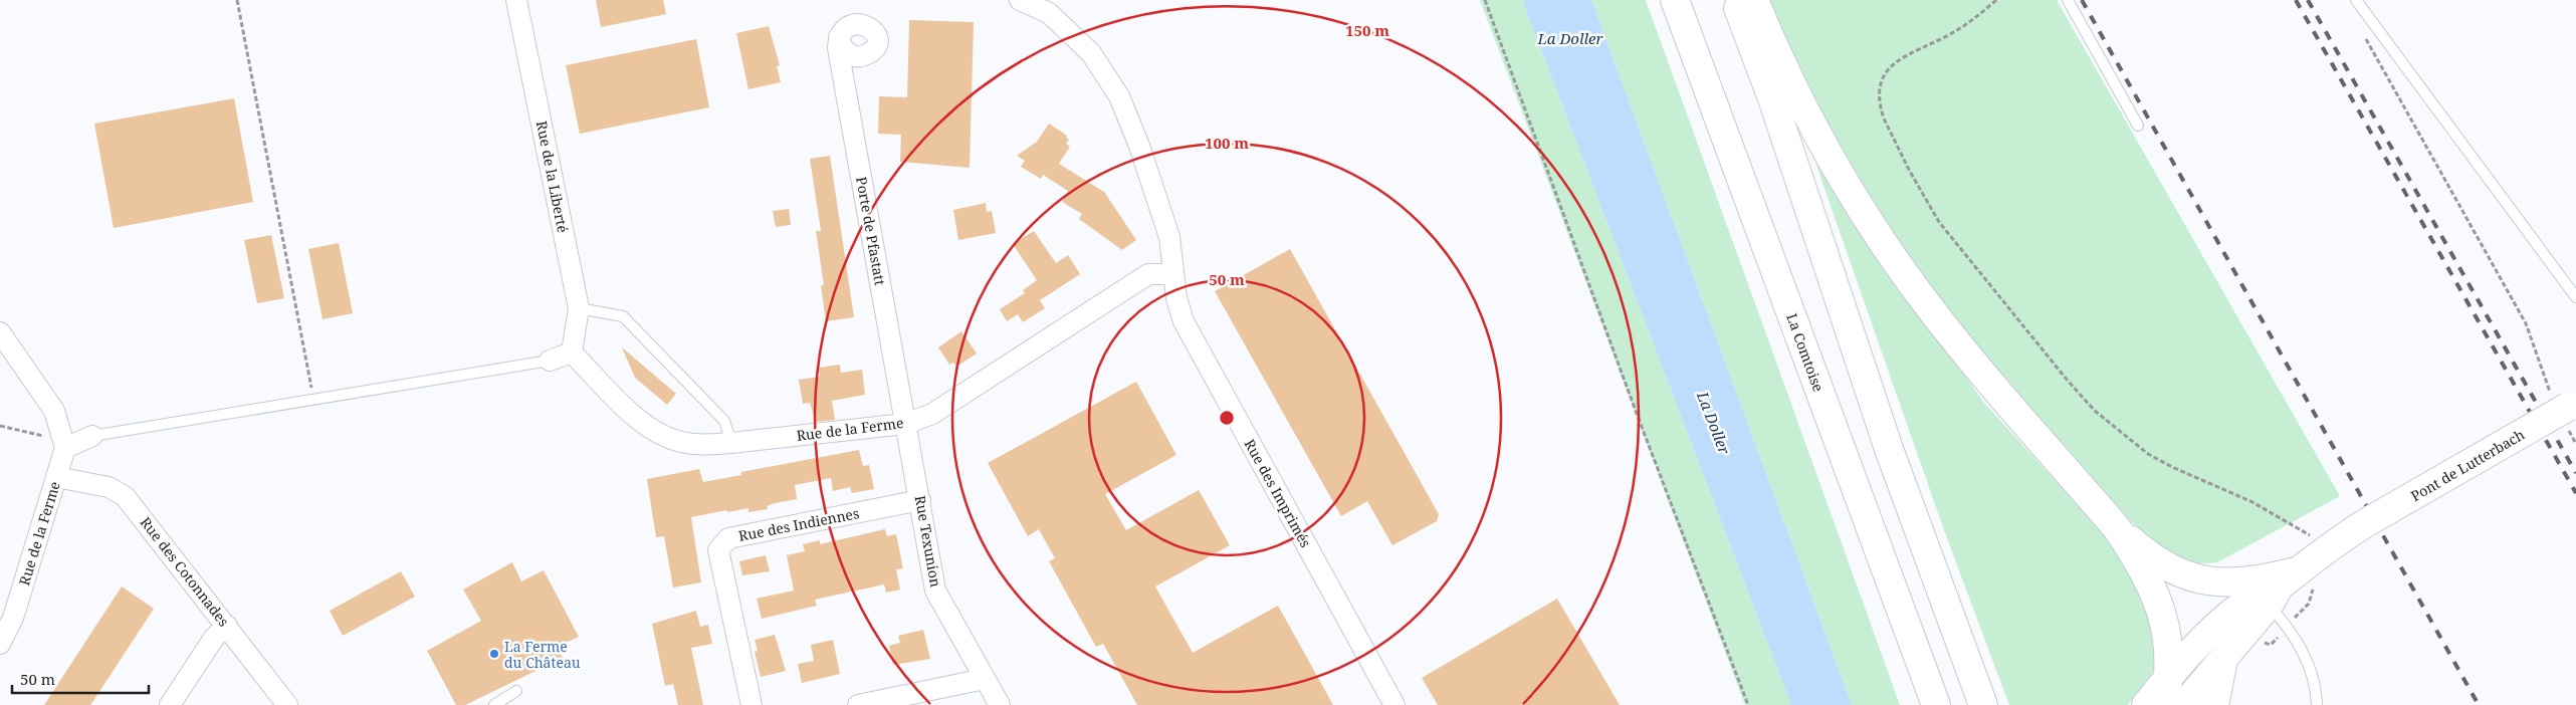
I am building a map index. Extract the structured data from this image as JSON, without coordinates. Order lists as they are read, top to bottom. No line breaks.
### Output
{"streets":{"main road":["La Comtoise","Pont de Lutterbach"],"street":["Rue de la Liberté","Porte de Pfastatt","Rue de la Ferme","Rue des Imprimés","Rue des Indiennes","Rue Texunion","Rue des Cotonnades"]},"crossings":[["Rue de la Liberté","Rue de la Ferme"],["Porte de Pfastatt","Rue de la Ferme"],["Porte de Pfastatt","Rue Texunion"],["Rue de la Ferme","Rue des Imprimés"],["Rue de la Ferme","Rue Texunion"],["Rue de la Ferme","Rue des Cotonnades"],["Rue des Indiennes","Rue Texunion"]],"water":["La Doller"],"places":["La Ferme du Château"],"scale_bar":"50 m","rings":["150 m","100 m","50 m"]}
